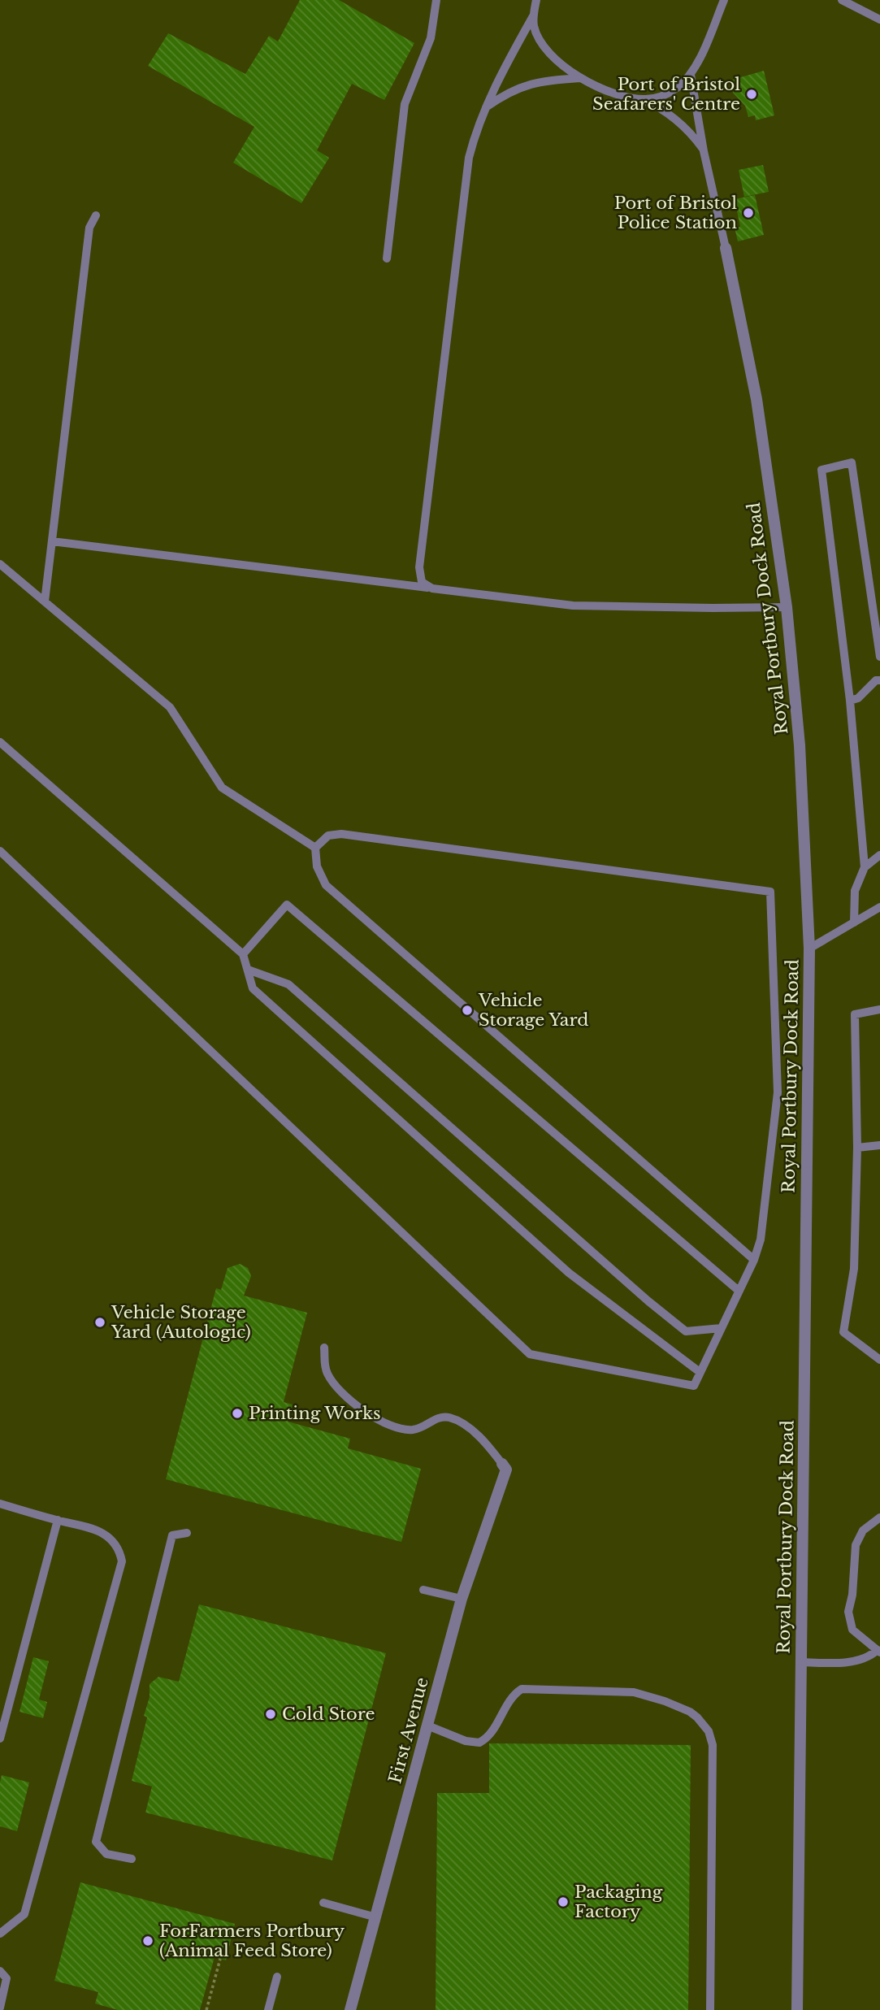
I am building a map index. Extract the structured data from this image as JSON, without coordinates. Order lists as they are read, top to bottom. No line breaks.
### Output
{"streets":{"street":["Royal Portbury Dock Road","First Avenue"]},"places":["Port of Bristol Seafarers' Centre","Port of Bristol Police Station","Vehicle Storage Yard","Vehicle Storage Yard (Autologic)","Printing Works","Cold Store","Packaging Factory","ForFarmers Portbury (Animal Feed Store)"]}
